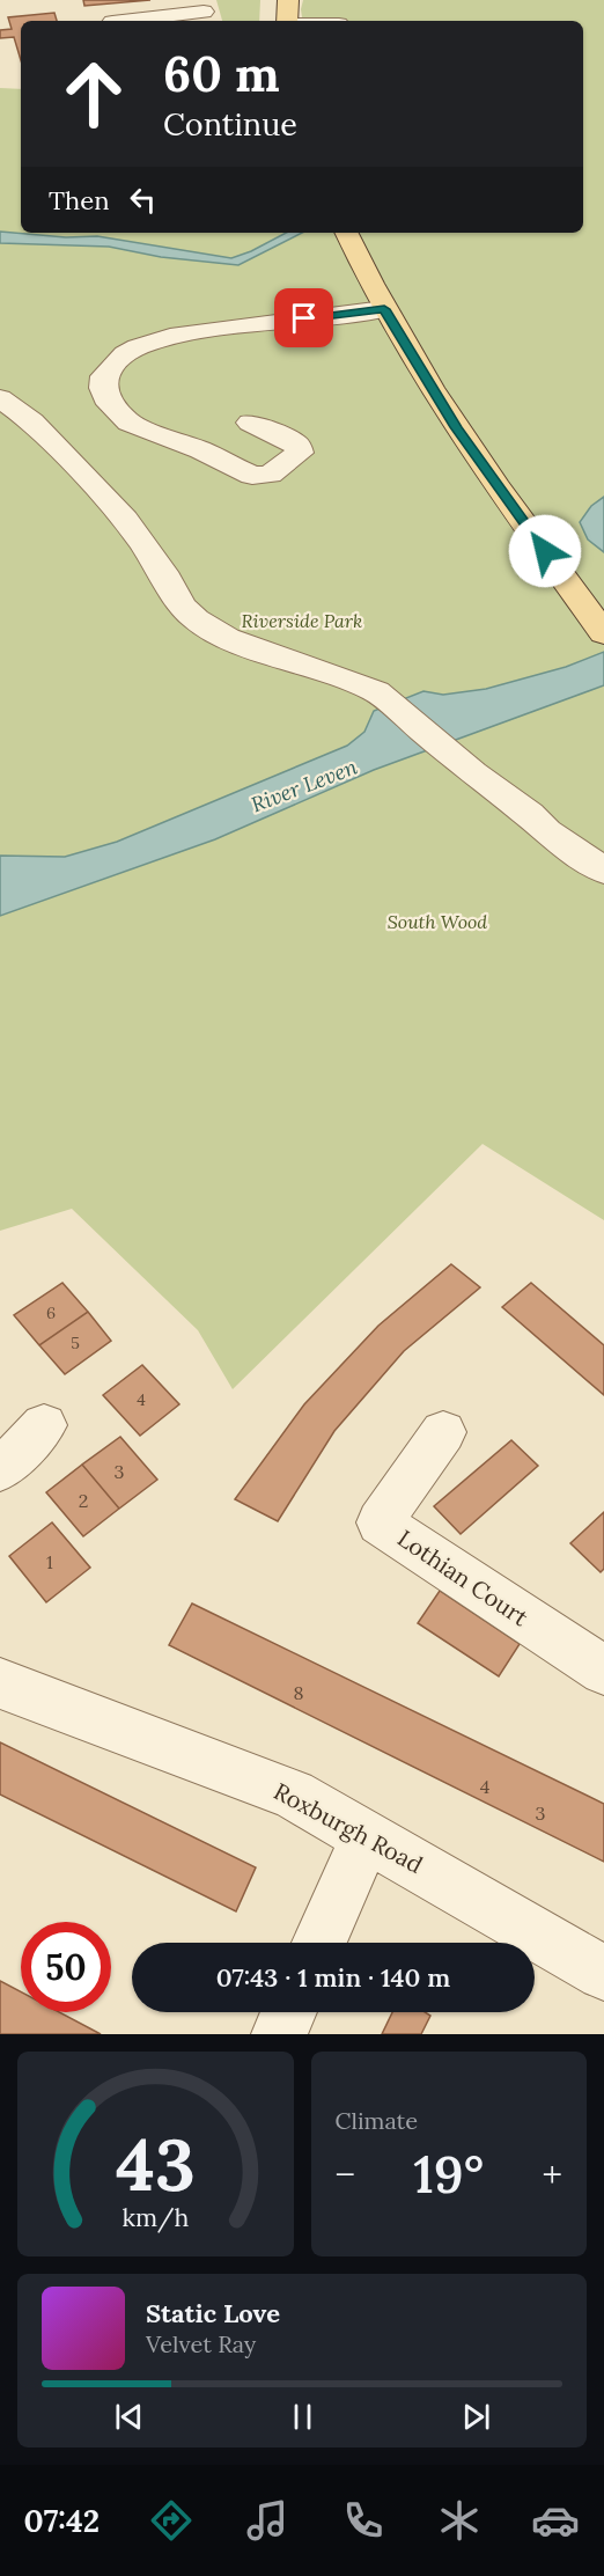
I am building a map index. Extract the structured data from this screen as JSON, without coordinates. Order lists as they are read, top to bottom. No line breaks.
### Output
{"streets":{"street":["Lothian Court","Roxburgh Road"]},"water":["River Leven"],"parks":["Riverside Park","South Wood"],"house_numbers":["6","5","4","3","2","1","8","4","3"],"page":{"turn":["60 m","Continue"],"then":"Then","limit":"50","trip":"07:43 · 1 min · 140 m","tile":"Climate","heat":["−","19°","+"],"song":["Static Love","Velvet Ray"],"tabs":"07:42","gauge":["43","km/h"]}}
